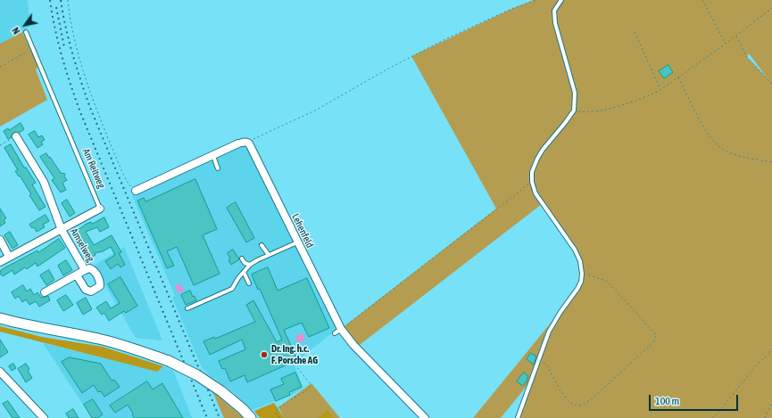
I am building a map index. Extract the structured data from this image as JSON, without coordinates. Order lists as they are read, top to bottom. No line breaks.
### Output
{"streets":{"street":["Am Reitweg","Lehenfeld","Amselweg"]},"crossings":[["Am Reitweg","Amselweg"]],"places":["Dr. Ing. h.c. F. Porsche AG"],"scale_bar":"100 m","north":"bottom left"}
